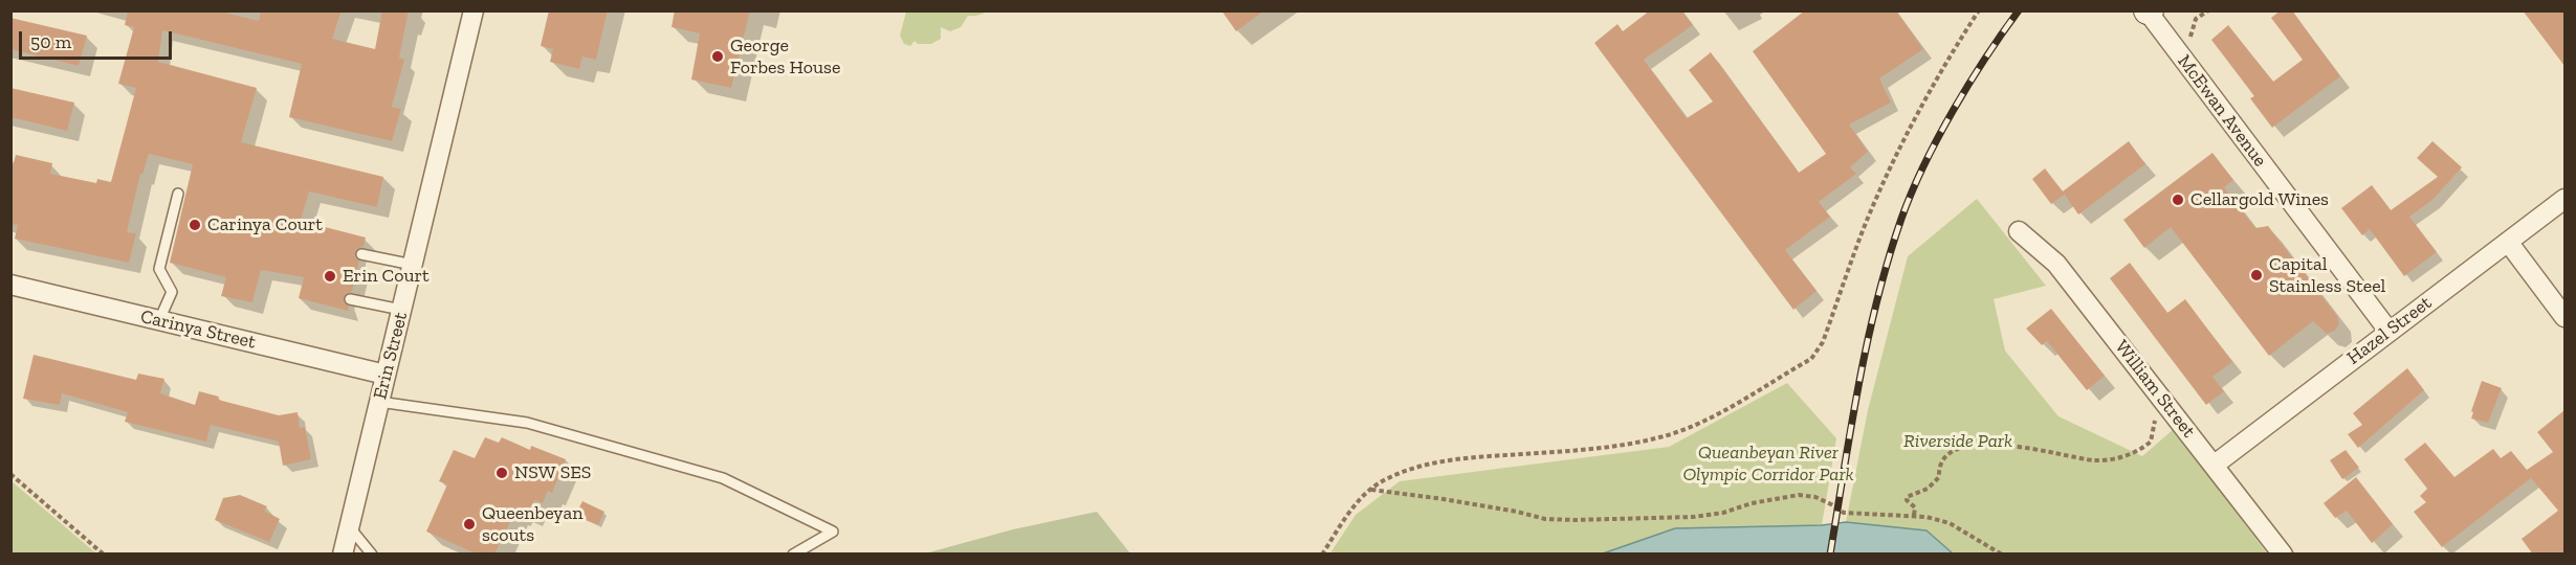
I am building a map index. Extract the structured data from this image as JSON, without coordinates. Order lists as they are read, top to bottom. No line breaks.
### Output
{"streets":{"street":["McEwan Avenue","Carinya Street","Hazel Street","Erin Street","William Street"]},"crossings":[["McEwan Avenue","Hazel Street"],["Carinya Street","Erin Street"],["Hazel Street","William Street"]],"parks":["Riverside Park","Queanbeyan River Olympic Corridor Park"],"places":["George Forbes House","Cellargold Wines","Carinya Court","Capital Stainless Steel","Erin Court","NSW SES","Queenbeyan scouts"],"scale_bar":"50 m"}
